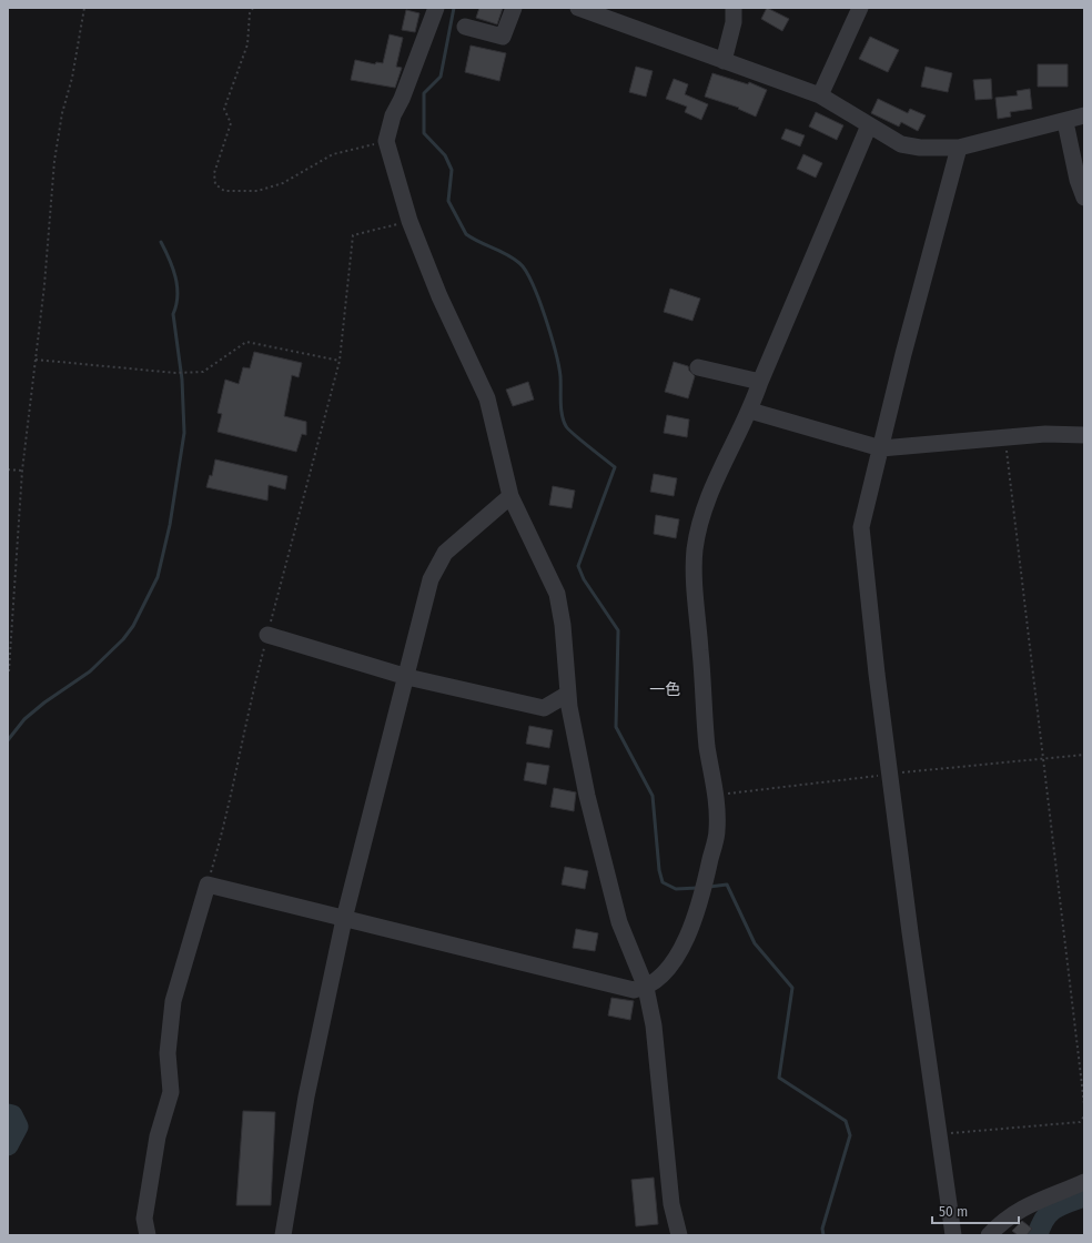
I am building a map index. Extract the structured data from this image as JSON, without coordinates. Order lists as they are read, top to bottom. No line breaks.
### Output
{"districts":["一色"],"scale_bar":"50 m"}
